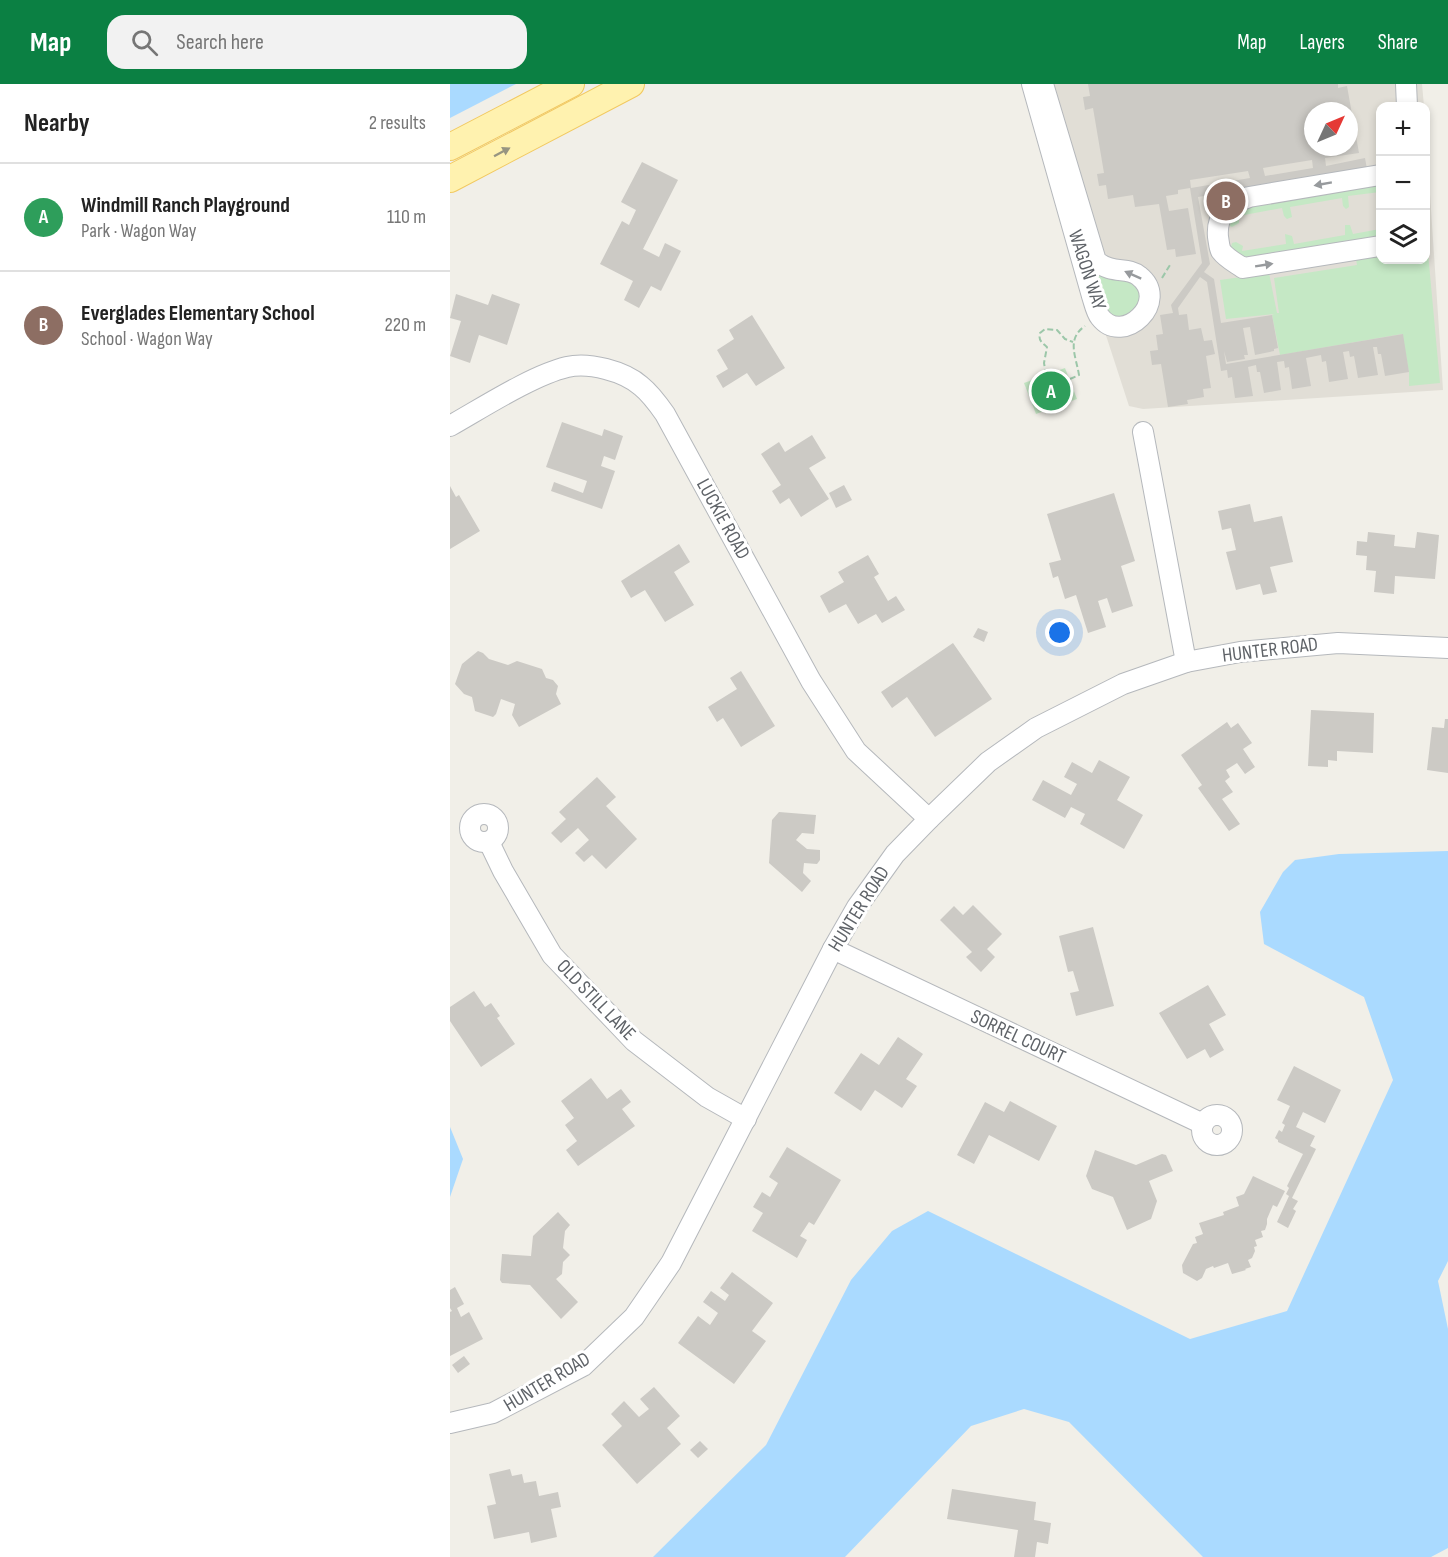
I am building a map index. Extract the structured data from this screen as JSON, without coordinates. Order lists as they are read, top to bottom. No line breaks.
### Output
{"streets":{"street":["WAGON WAY","LUCKIE ROAD","HUNTER ROAD","OLD STILL LANE","SORREL COURT"]},"crossings":[["LUCKIE ROAD","HUNTER ROAD"],["HUNTER ROAD","OLD STILL LANE"],["HUNTER ROAD","SORREL COURT"]],"north":"top right","page":{"header":"Map","search":"Search here","nav":["Map","Layers","Share"],"heading":["Nearby","2 results"],"map_buttons":["+","−"],"list":[{"mark":"A","name":"Windmill Ranch Playground","note":"Park · Wagon Way","value":"110 m"},{"mark":"B","name":"Everglades Elementary School","note":"School · Wagon Way","value":"220 m"}],"pins":["B","A"]}}
